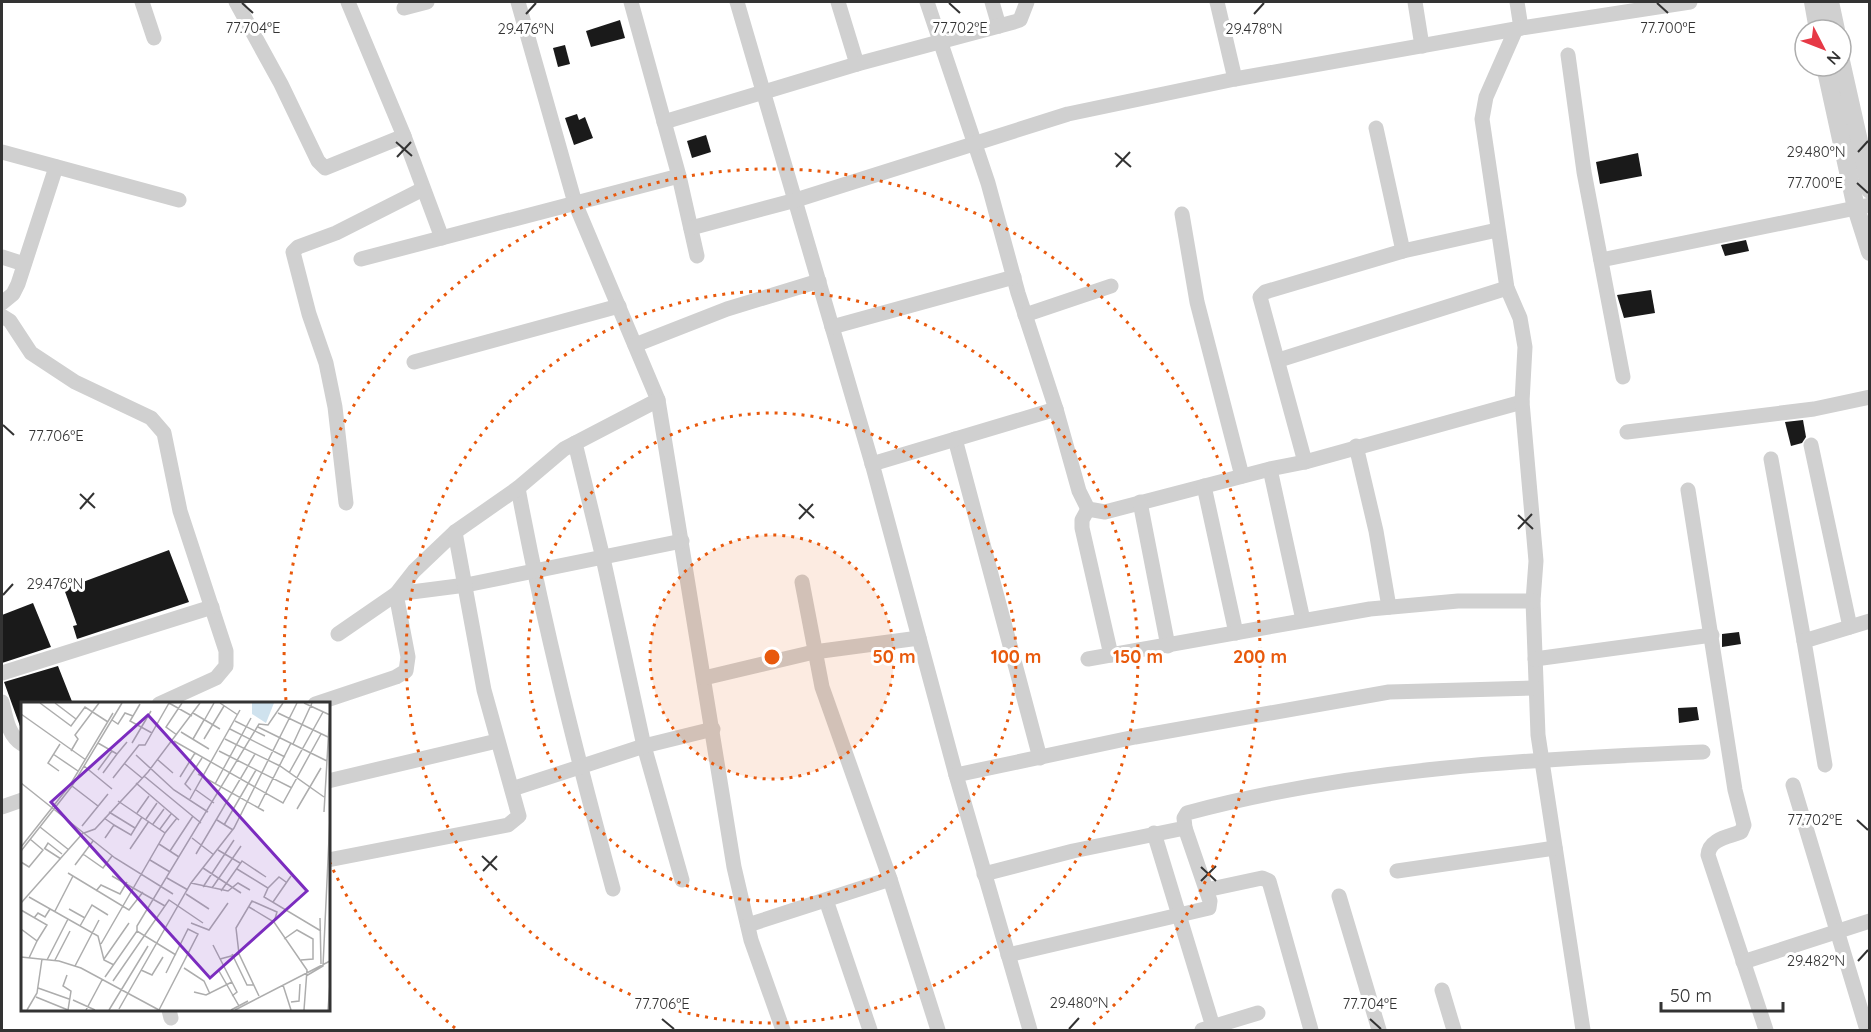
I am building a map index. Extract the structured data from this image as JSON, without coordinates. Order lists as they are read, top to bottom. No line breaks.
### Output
{"scale_bar":"50 m","north":"bottom right","coordinates":["77.700°E","77.704°E","77.702°E","29.476°N","29.478°N","29.480°N","77.706°E","29.482°N"],"rings":["50 m","100 m","150 m","200 m"]}
